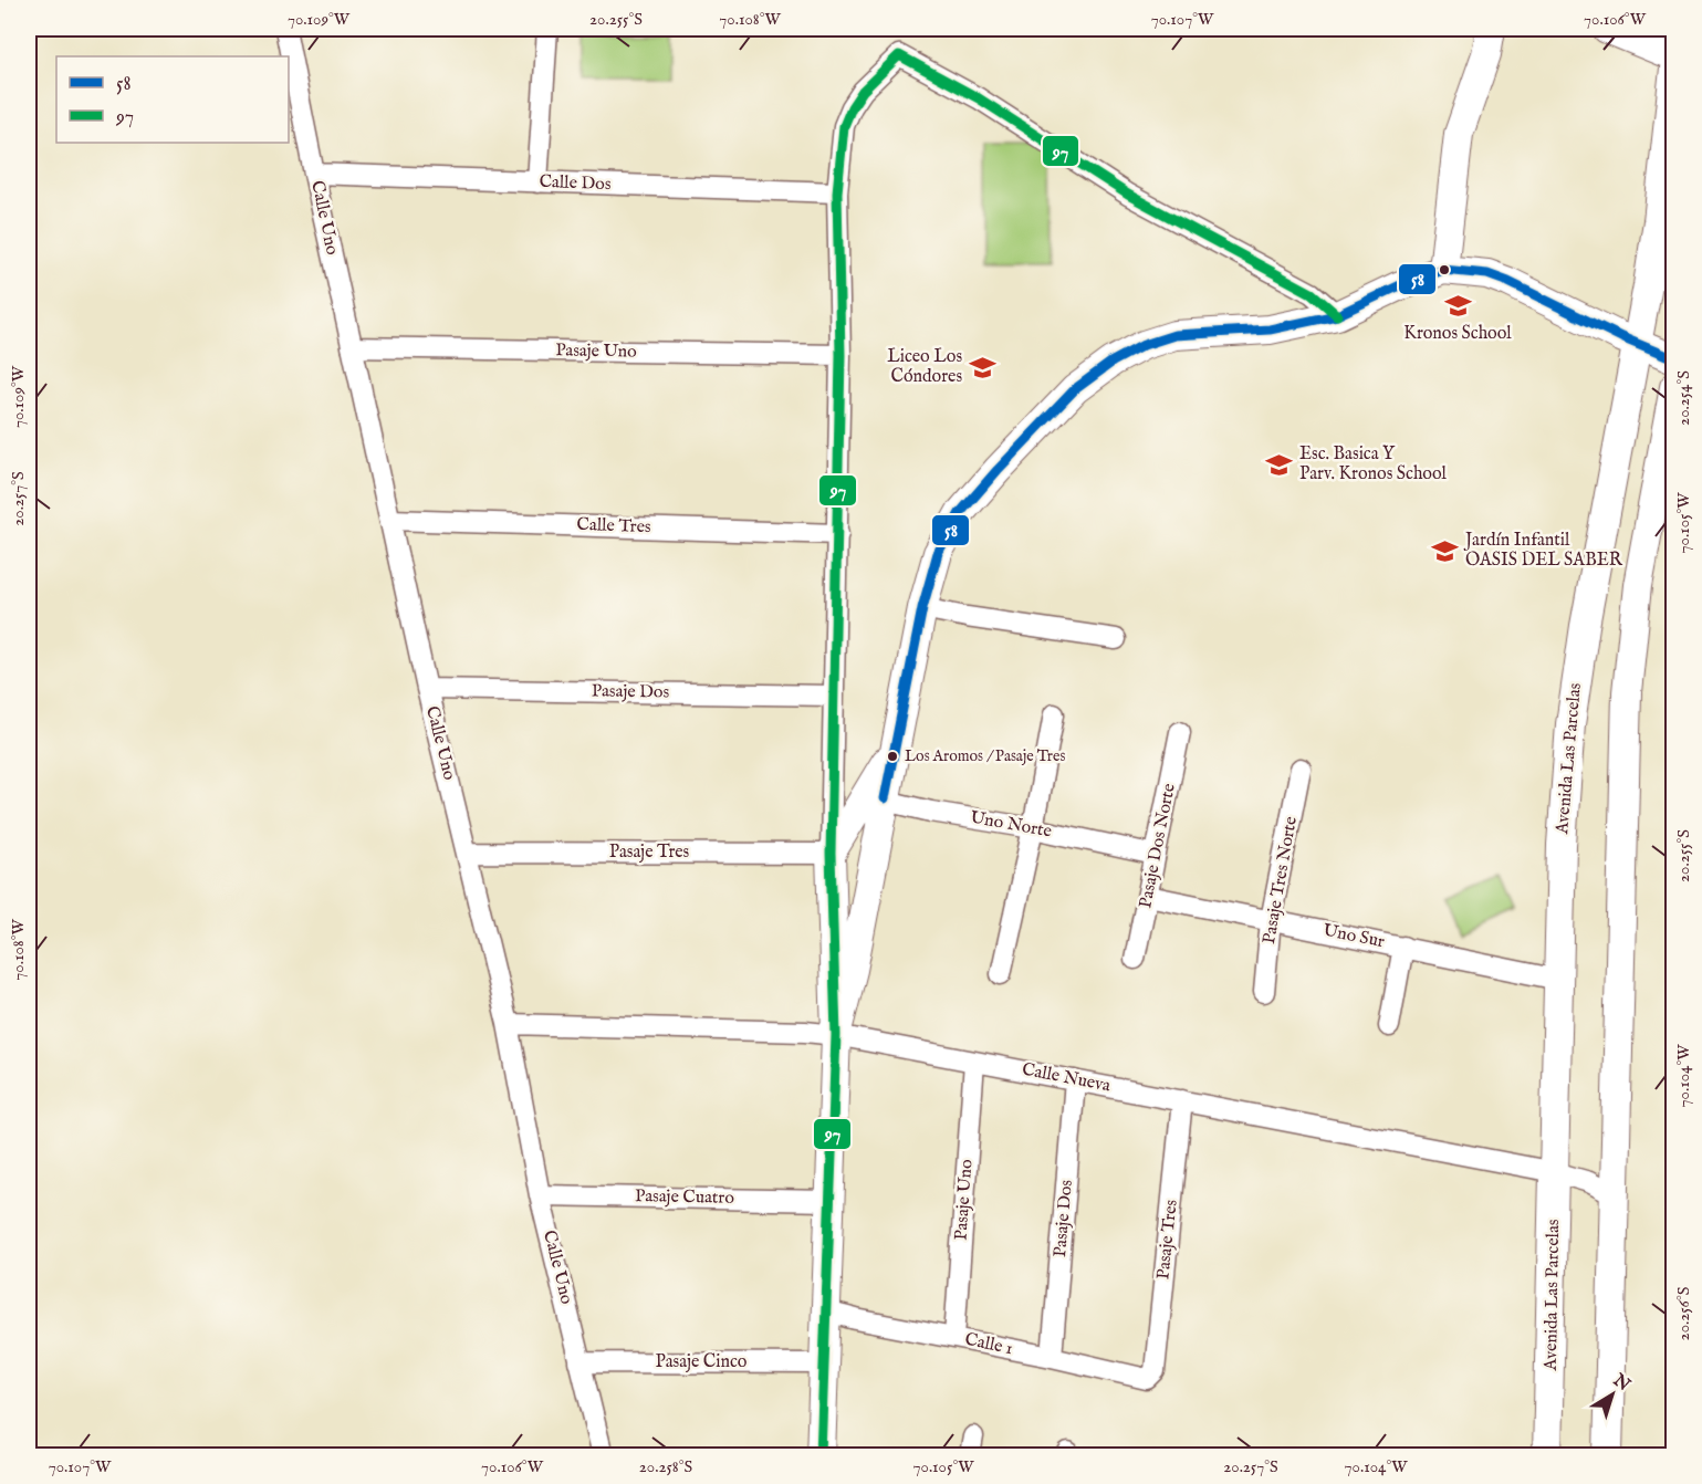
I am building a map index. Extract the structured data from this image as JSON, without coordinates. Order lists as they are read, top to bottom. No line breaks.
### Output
{"streets":{"main road":["Avenida Las Parcelas"],"street":["Calle Dos","Calle Uno","Pasaje Uno","Calle Tres","Pasaje Dos","Uno Norte","Pasaje Dos Norte","Pasaje Tres","Pasaje Tres Norte","Uno Sur","Calle Nueva","Pasaje Cuatro","Calle 1","Pasaje Cinco"]},"crossings":[["Calle Dos","Calle Uno"],["Calle Uno","Pasaje Uno"],["Calle Uno","Calle Tres"],["Calle Uno","Pasaje Dos"],["Calle Uno","Pasaje Tres"],["Calle Uno","Calle Nueva"],["Calle Uno","Pasaje Cuatro"],["Calle Uno","Pasaje Cinco"],["Pasaje Uno","Calle Nueva"],["Pasaje Uno","Calle 1"],["Pasaje Dos","Calle Nueva"],["Pasaje Dos","Calle 1"],["Avenida Las Parcelas","Uno Sur"],["Avenida Las Parcelas","Calle Nueva"],["Uno Norte","Pasaje Dos Norte"],["Pasaje Dos Norte","Uno Sur"],["Pasaje Tres","Calle Nueva"],["Pasaje Tres","Calle 1"],["Pasaje Tres Norte","Uno Sur"]],"places":{"school or university":["Kronos School","Liceo Los Cóndores","Esc. Basica Y Parv. Kronos School","Jardín Infantil OASIS DEL SABER"],"other":["Los Aromos / Pasaje Tres"]},"lines":["transit line 97","transit line 58"],"legend":["58","97"],"north":"top right","coordinates":["70.109°W","20.255°S","70.108°W","70.107°W","70.106°W","20.254°S","20.257°S","70.105°W","70.104°W","20.256°S","20.258°S"]}
